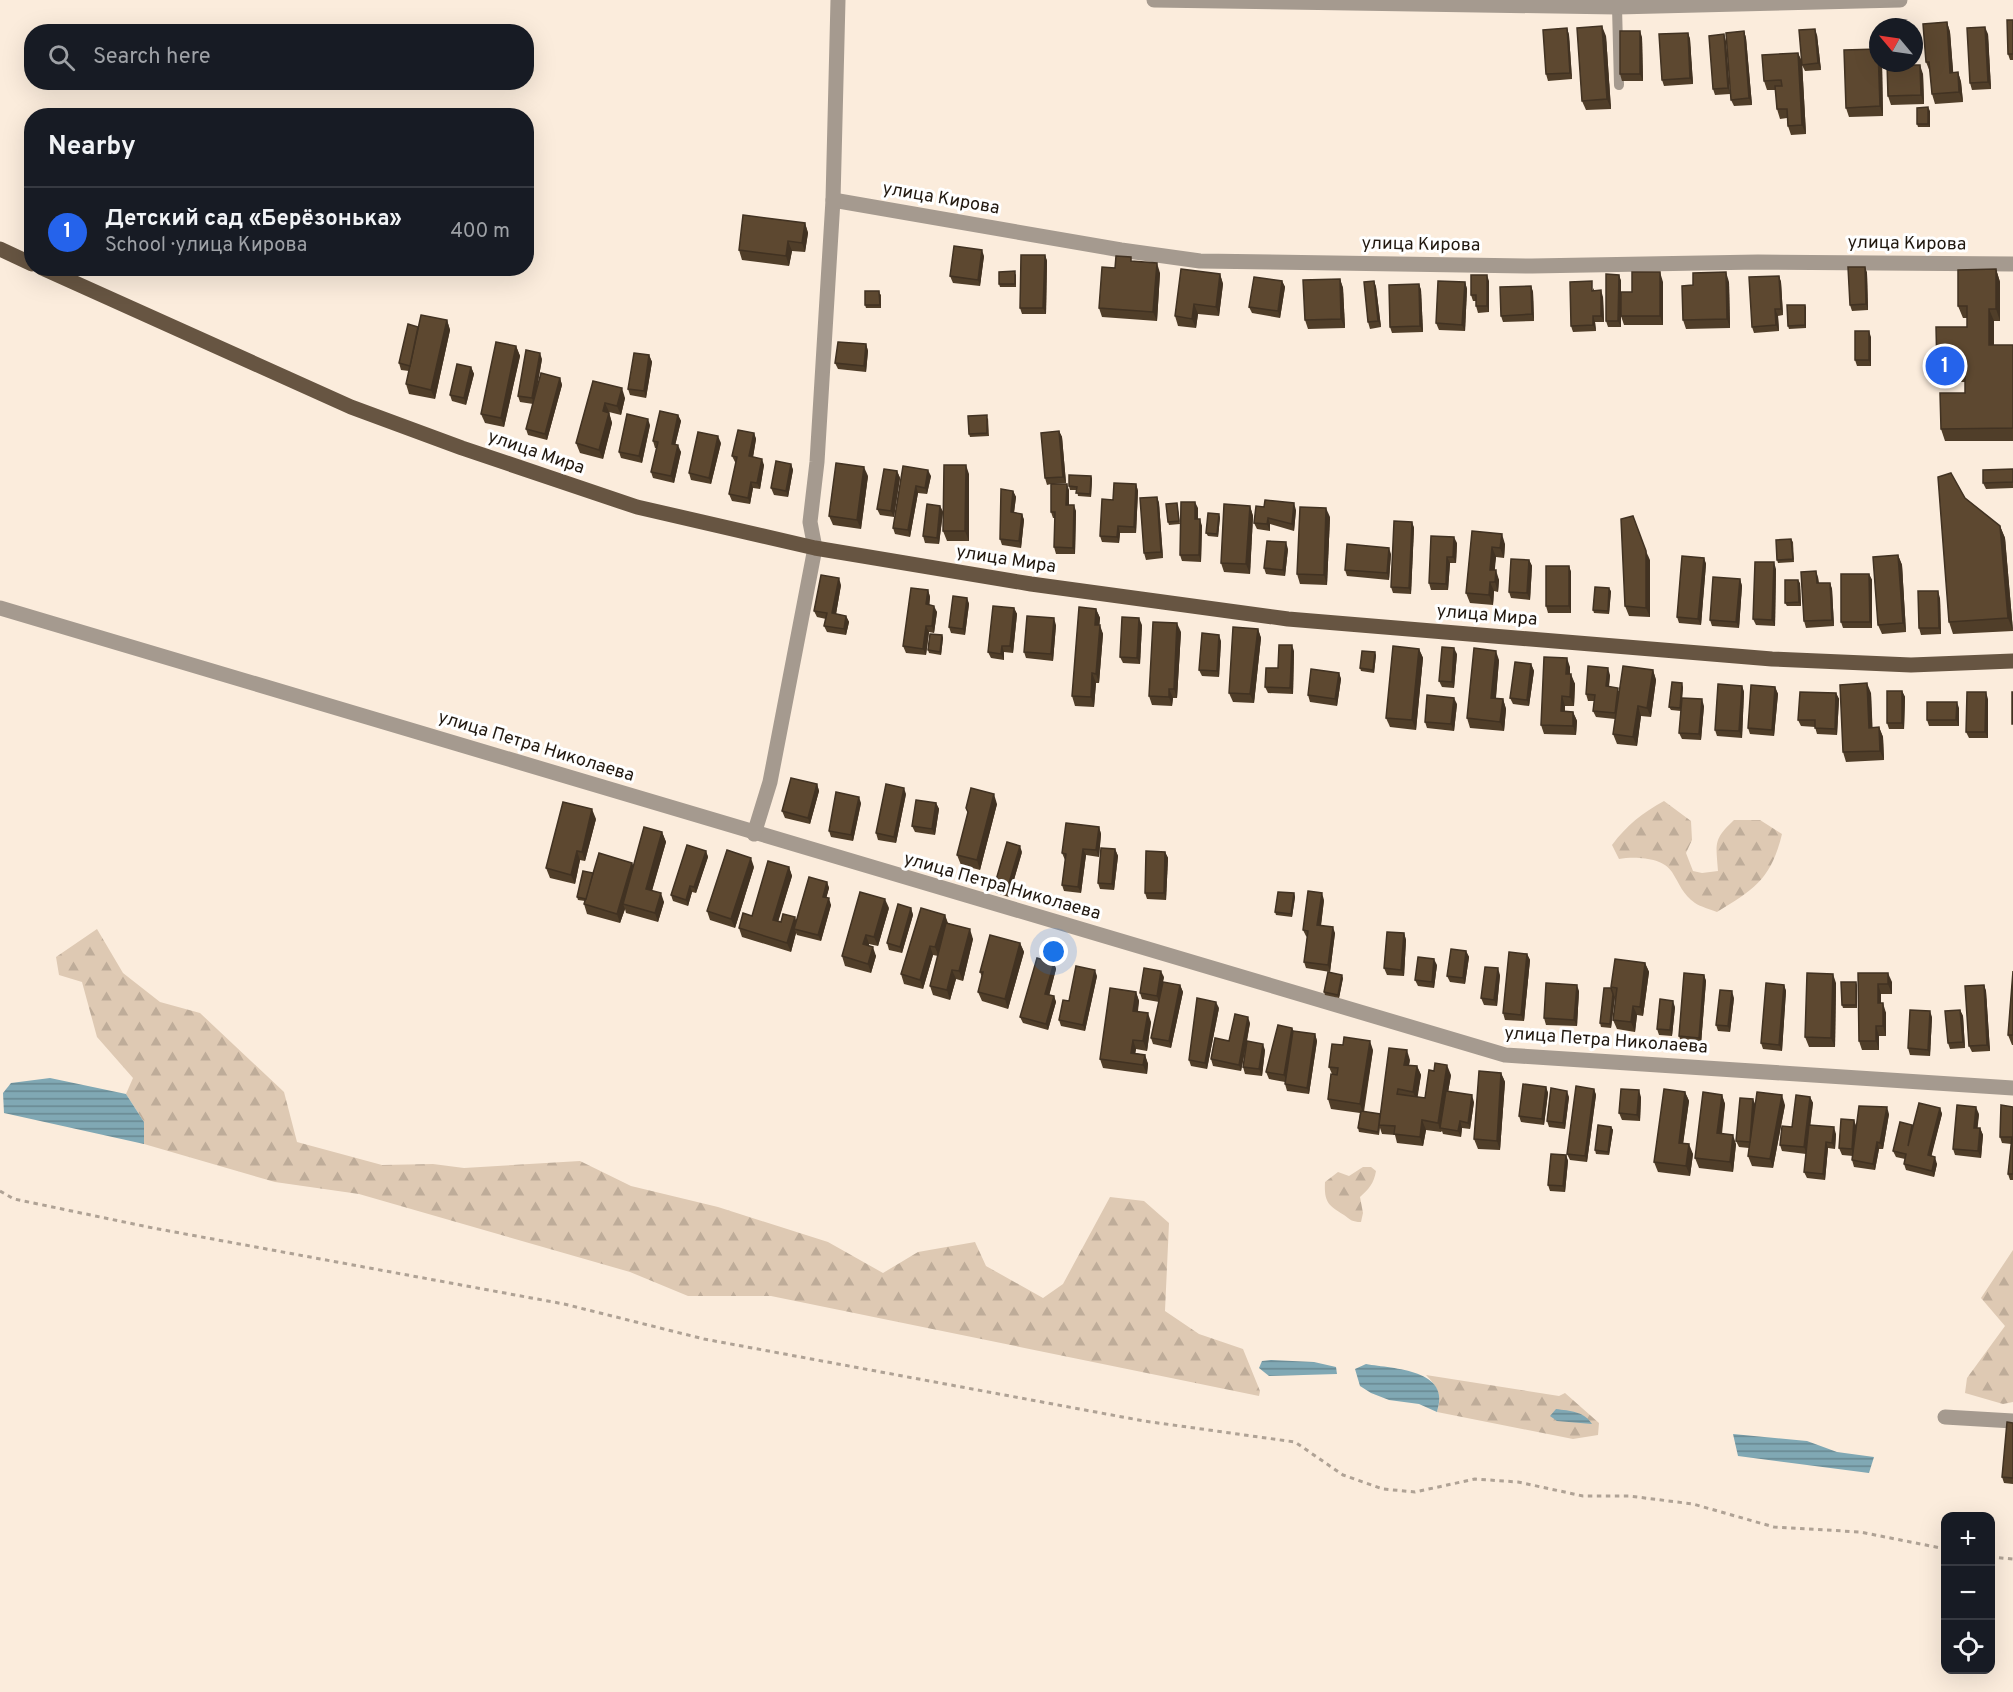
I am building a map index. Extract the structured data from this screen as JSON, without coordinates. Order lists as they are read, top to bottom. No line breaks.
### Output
{"streets":{"main road":["улица Мира"],"street":["улица Кирова","улица Петра Николаева"]},"north":"top left","page":{"search":"Search here","heading":"Nearby","list":[{"mark":"1","name":"Детский сад «Берёзонька»","note":"School · улица Кирова","value":"400 m"}],"pins":"1","map_buttons":["+","−"]}}
